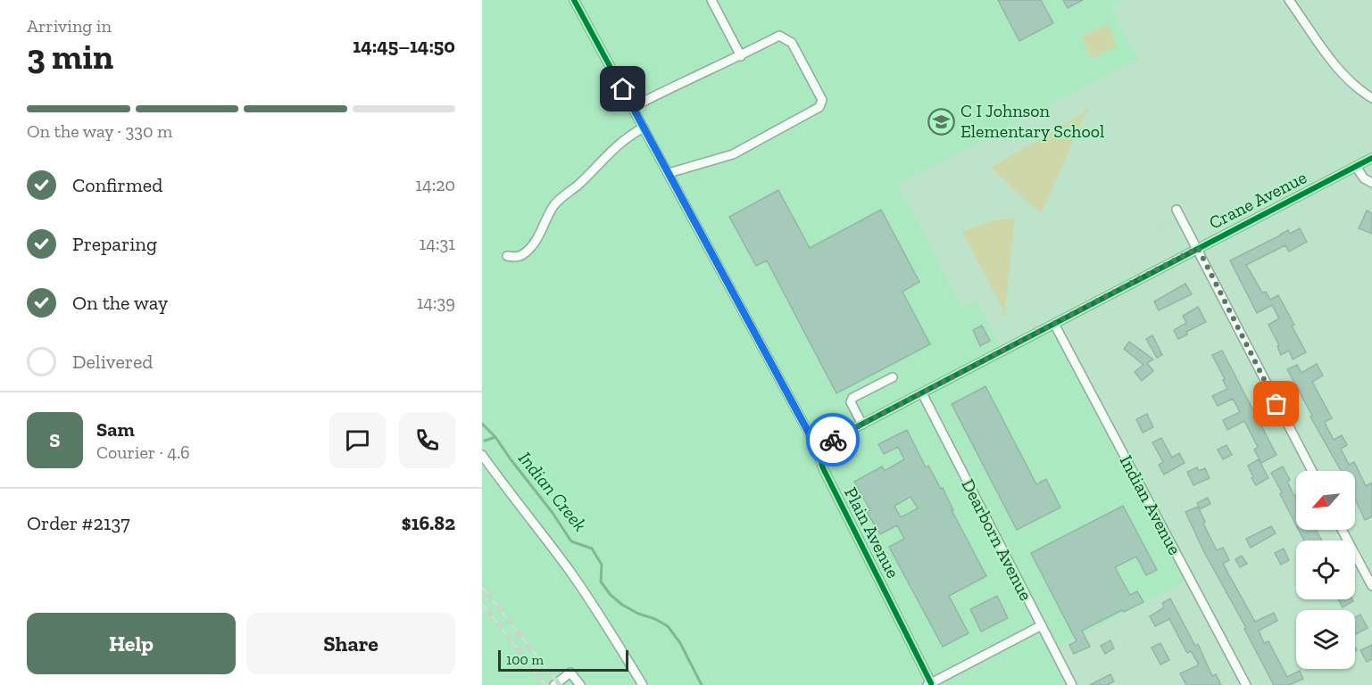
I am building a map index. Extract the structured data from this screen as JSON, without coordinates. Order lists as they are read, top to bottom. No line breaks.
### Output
{"streets":{"street":["Crane Avenue","Indian Avenue","Plain Avenue","Dearborn Avenue"]},"crossings":[["Crane Avenue","Indian Avenue"],["Crane Avenue","Plain Avenue"],["Crane Avenue","Dearborn Avenue"]],"water":["Indian Creek"],"places":{"school or university":["C I Johnson Elementary School"]},"scale_bar":"100 m","north":"bottom left","page":{"heading":["3 min","Arriving in","14:45–14:50"],"panel":["Sam","Courier · 4.6","Order #2137","$16.82"],"bar":"On the way · 330 m","list":[["Confirmed","14:20"],["Preparing","14:31"],["On the way","14:39"],"Delivered"],"round":"S","buttons":["Help","Share"],"scale":"100 m"}}
